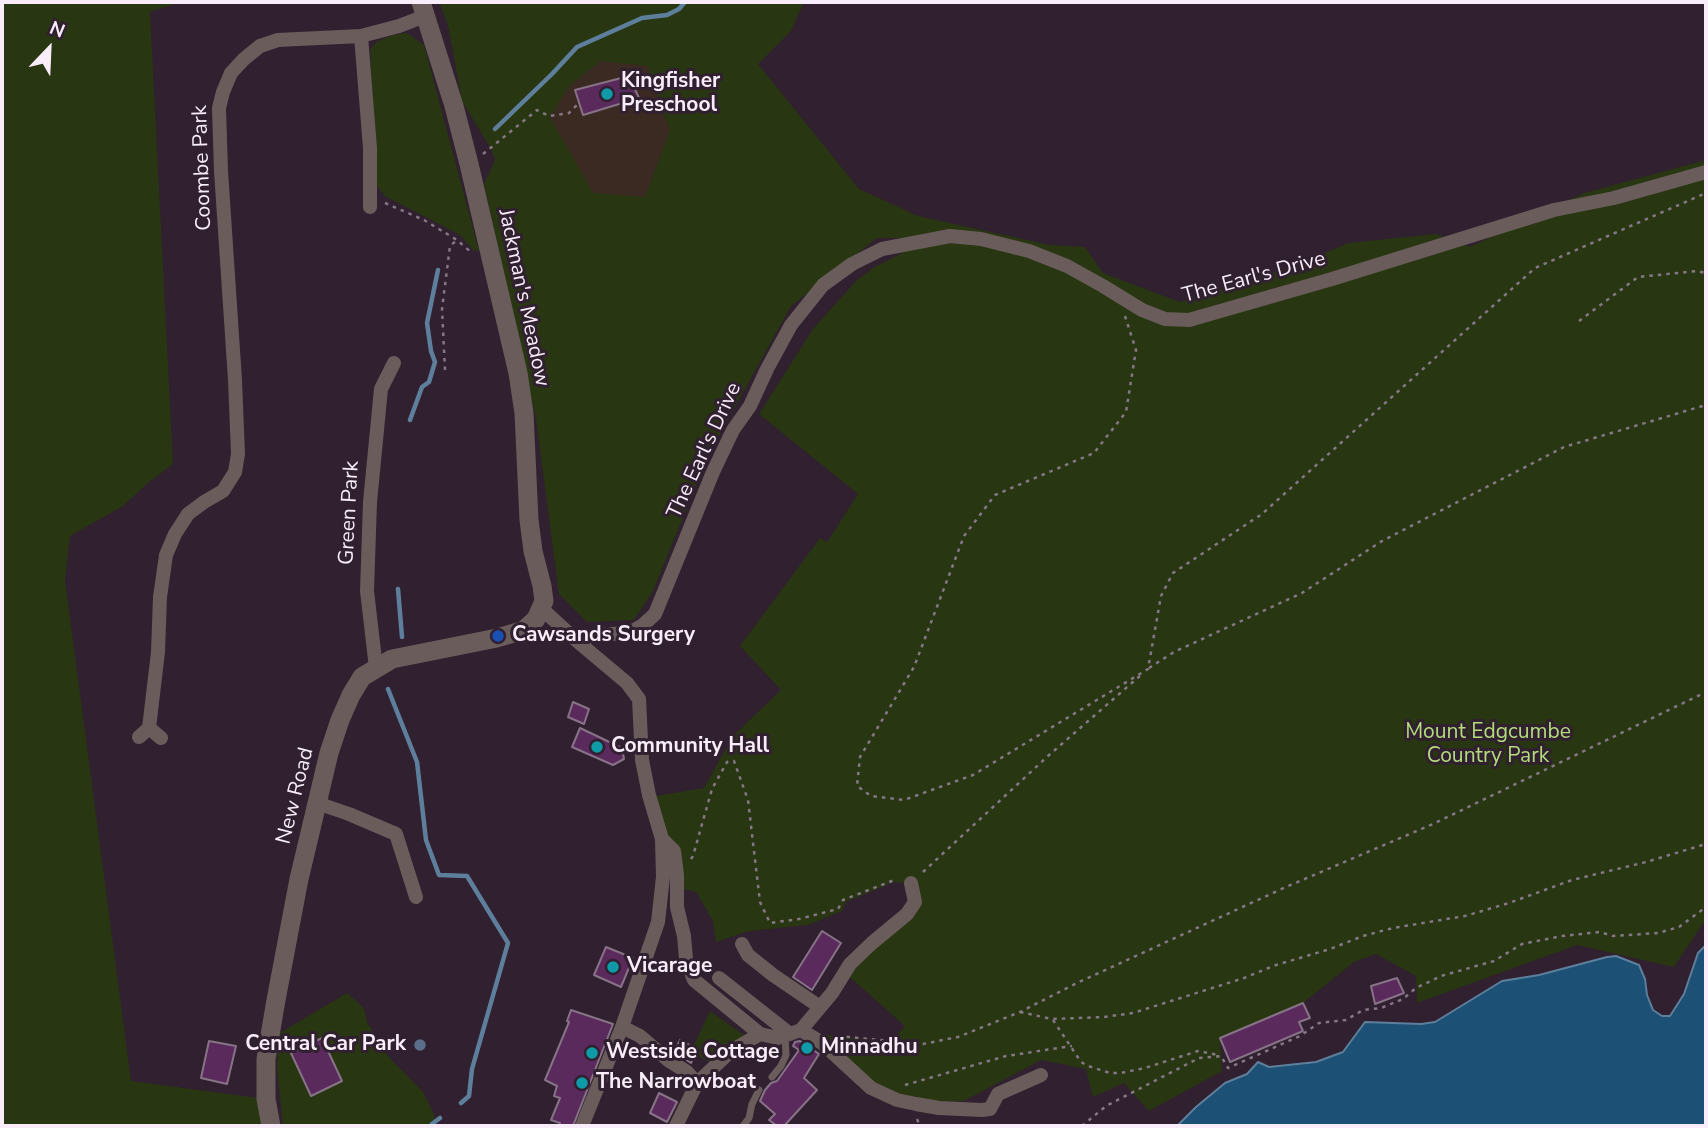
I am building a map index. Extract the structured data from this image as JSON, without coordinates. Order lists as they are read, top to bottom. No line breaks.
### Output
{"streets":{"street":["Coombe Park","The Earl's Drive","Jackman's Meadow","Green Park","New Road"]},"crossings":[["Coombe Park","Jackman's Meadow"],["Jackman's Meadow","New Road"],["Green Park","New Road"]],"parks":["Mount Edgcumbe Country Park"],"places":["Kingfisher Preschool","Cawsands Surgery","Community Hall","Vicarage","Central Car Park","Minnadhu","Westside Cottage","The Narrowboat"],"north":"top right"}
